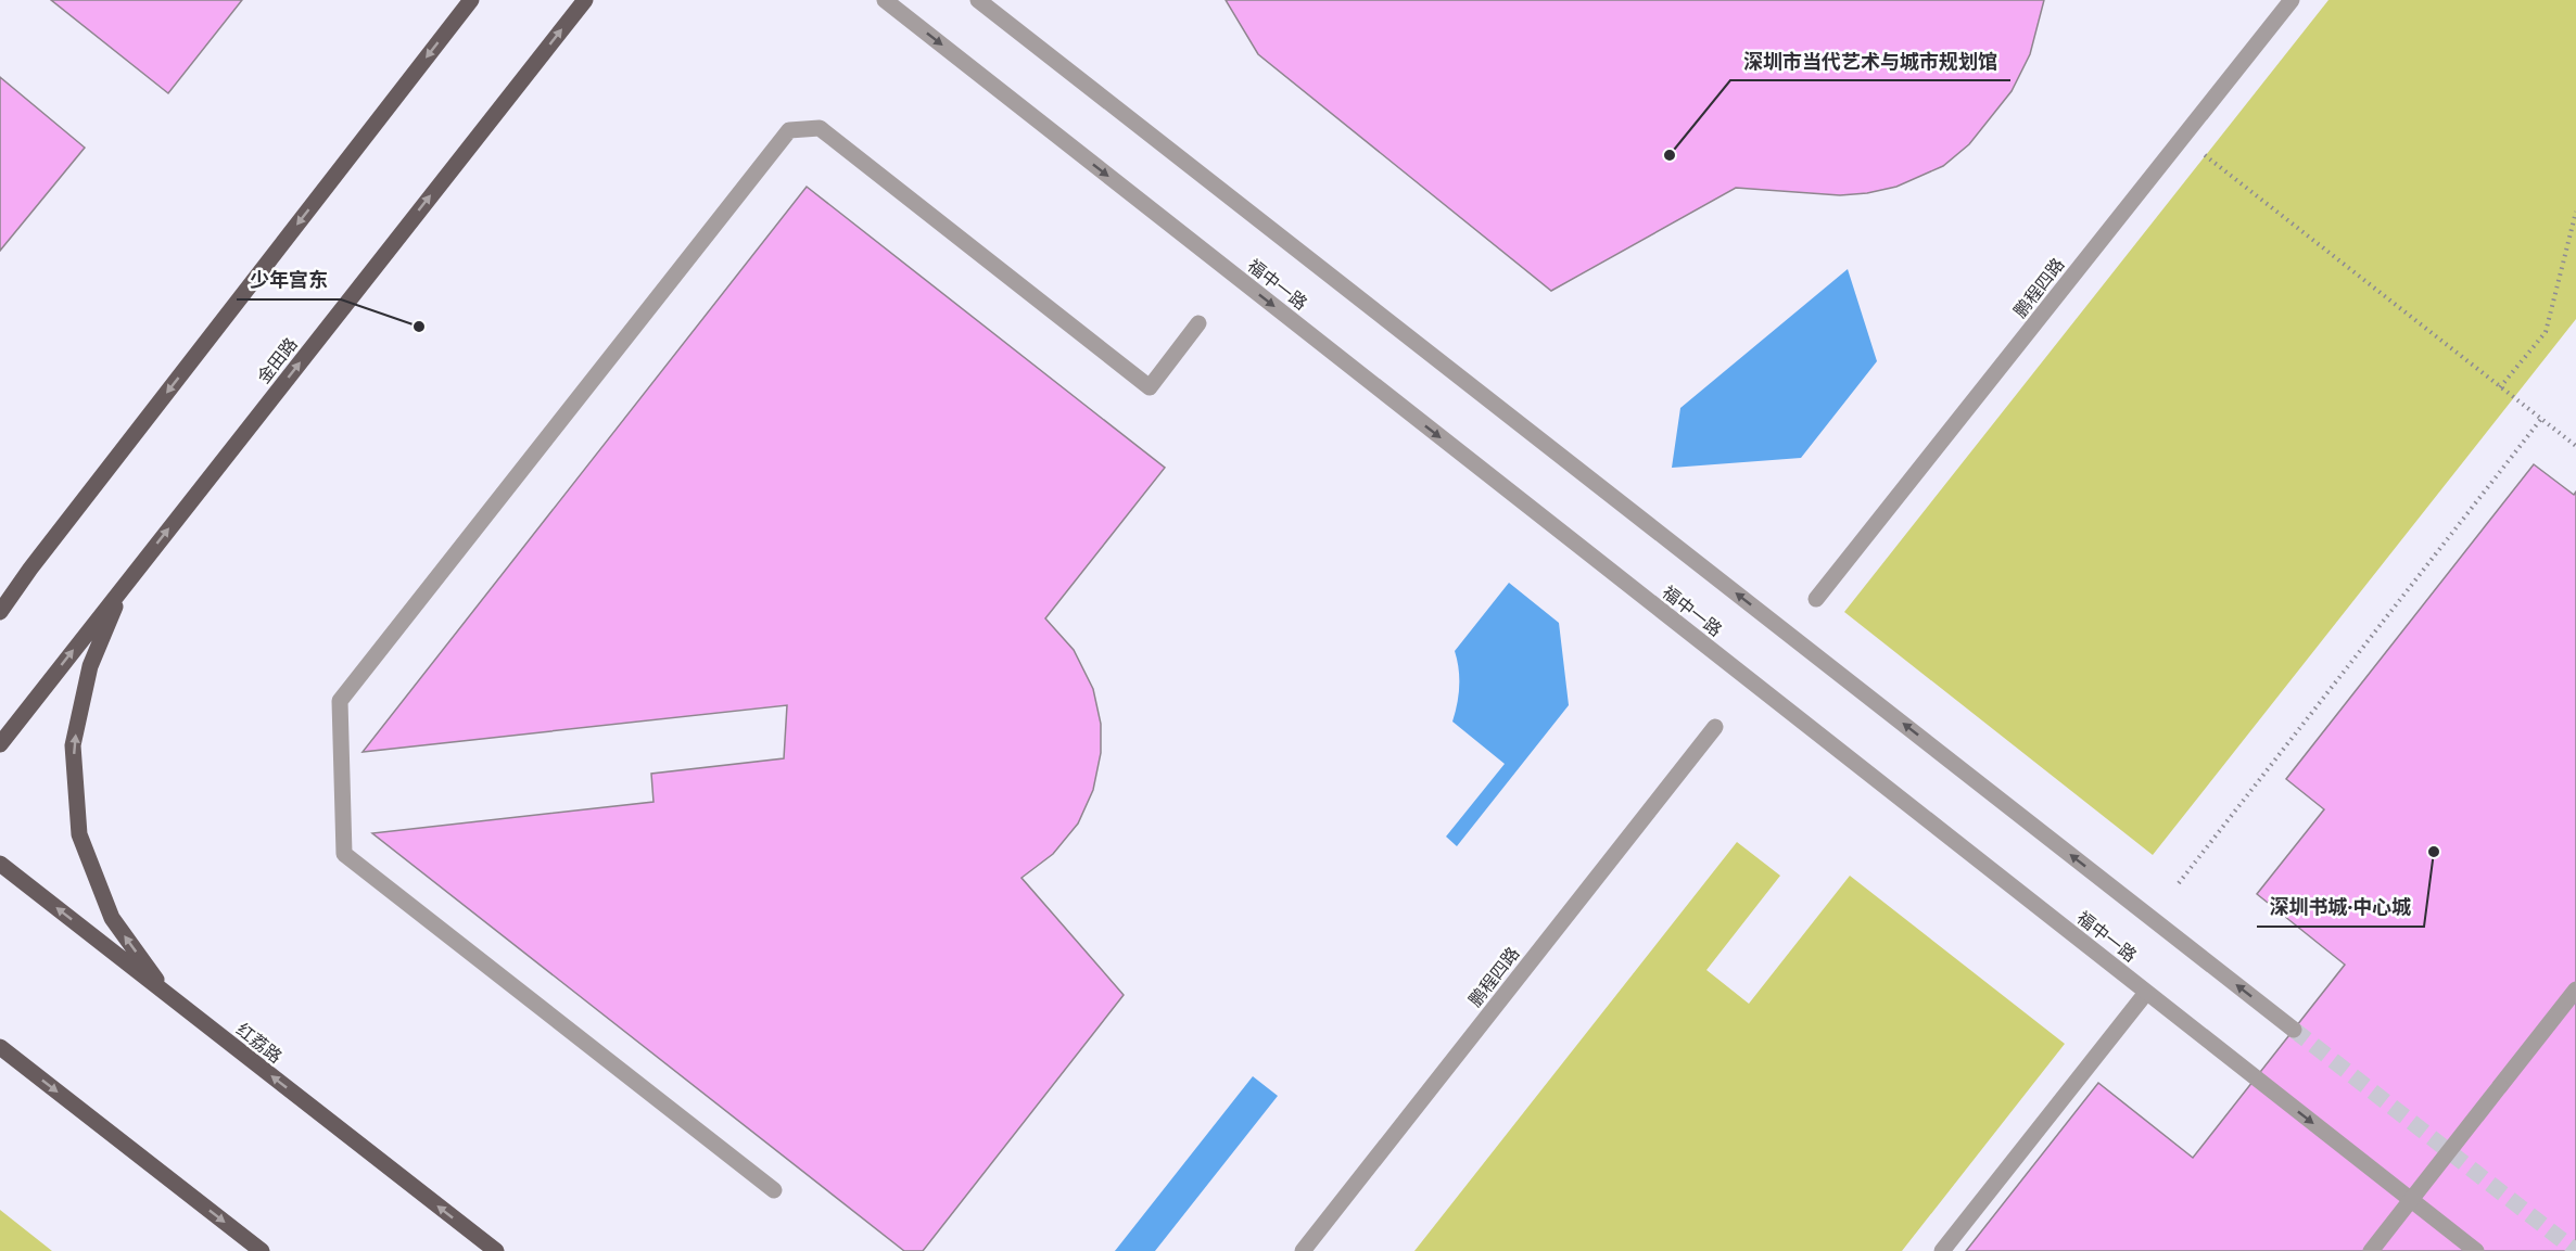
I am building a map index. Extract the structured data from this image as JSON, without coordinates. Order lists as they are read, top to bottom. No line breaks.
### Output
{"streets":{"main road":["金田路","红荔路"],"street":["福中一路","鹏程四路"]},"places":["深圳市当代艺术与城市规划馆","少年宫东","深圳书城·中心城"]}
